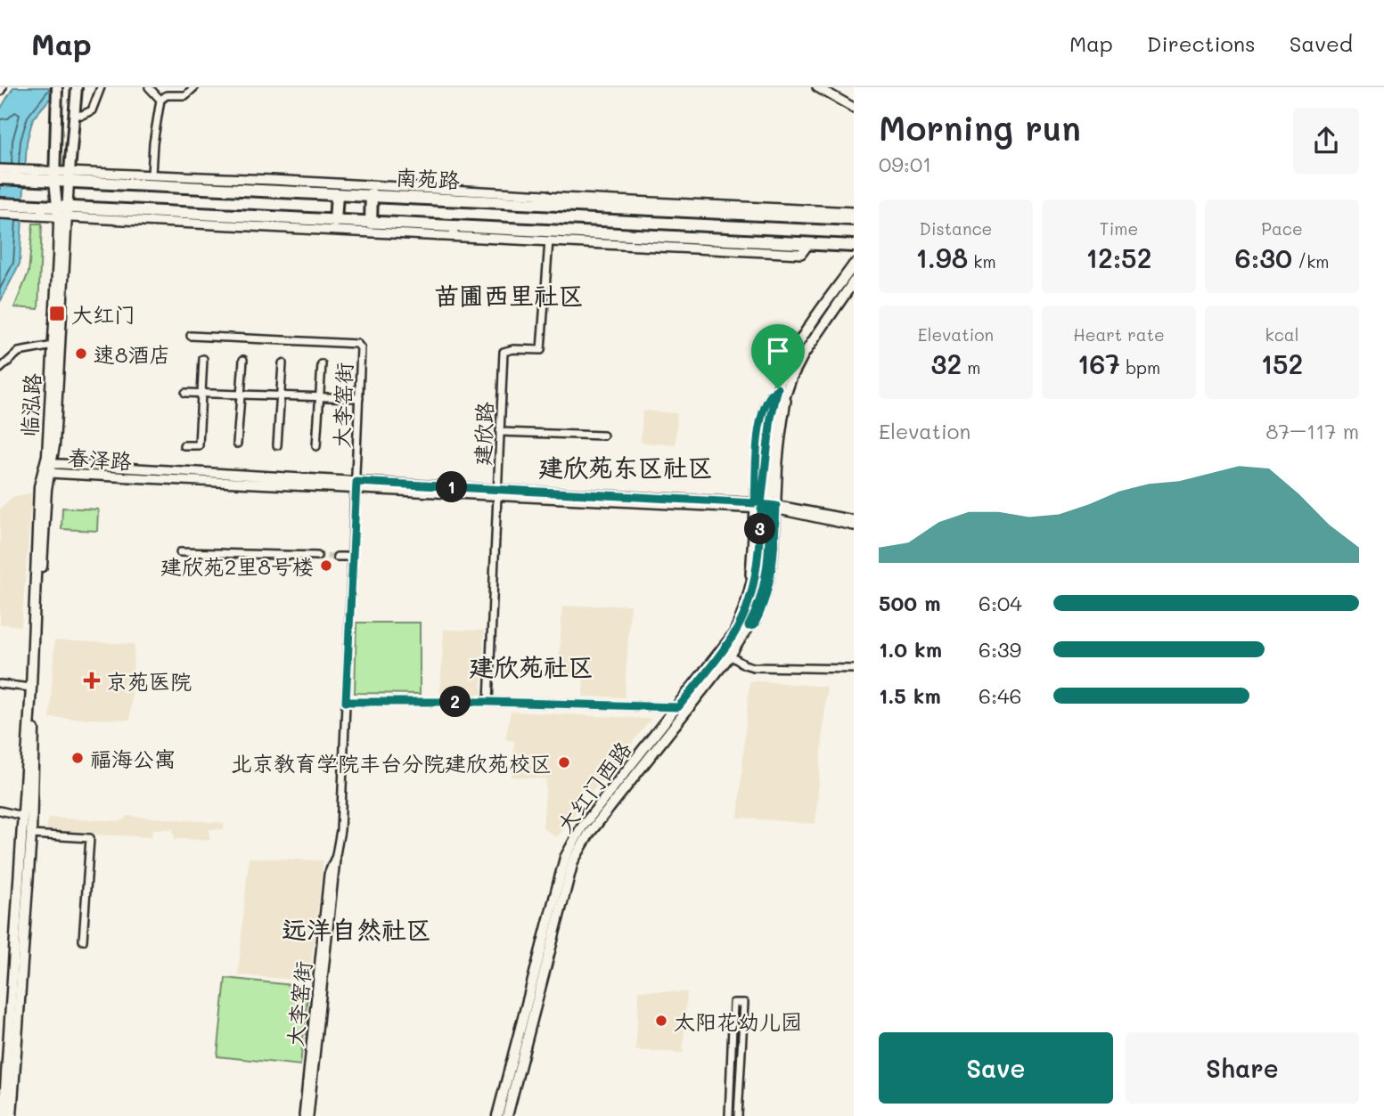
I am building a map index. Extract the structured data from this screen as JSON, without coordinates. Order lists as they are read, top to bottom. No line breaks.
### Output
{"streets":{"highway":["南苑路"],"main road":["临泓路","大红门西路"],"street":["大李窑街","建欣路","春泽路"]},"crossings":[["南苑路","临泓路"],["临泓路","春泽路"],["大李窑街","春泽路"],["建欣路","春泽路"],["春泽路","大红门西路"]],"districts":["苗圃西里社区","建欣苑东区社区","建欣苑社区","远洋自然社区"],"places":{"transit":["大红门"],"other":["速8酒店","建欣苑2里8号楼","福海公寓","北京教育学院丰台分院建欣苑校区","太阳花幼儿园"],"health":["京苑医院"]},"page":{"header":"Map","nav":["Map","Directions","Saved"],"heading":["Morning run","09:01"],"stats":[["Distance","1.98 km"],["Time","12:52"],["Pace","6:30 /km"],["Elevation","32 m"],["Heart rate","167 bpm"],["kcal","152"]],"chart":["Elevation","87–117 m"],"pins":["1","3","2"],"list":[{"name":"500 m","note":"6:04"},{"name":"1.0 km","note":"6:39"},{"name":"1.5 km","note":"6:46"}],"buttons":["Save","Share"]}}
